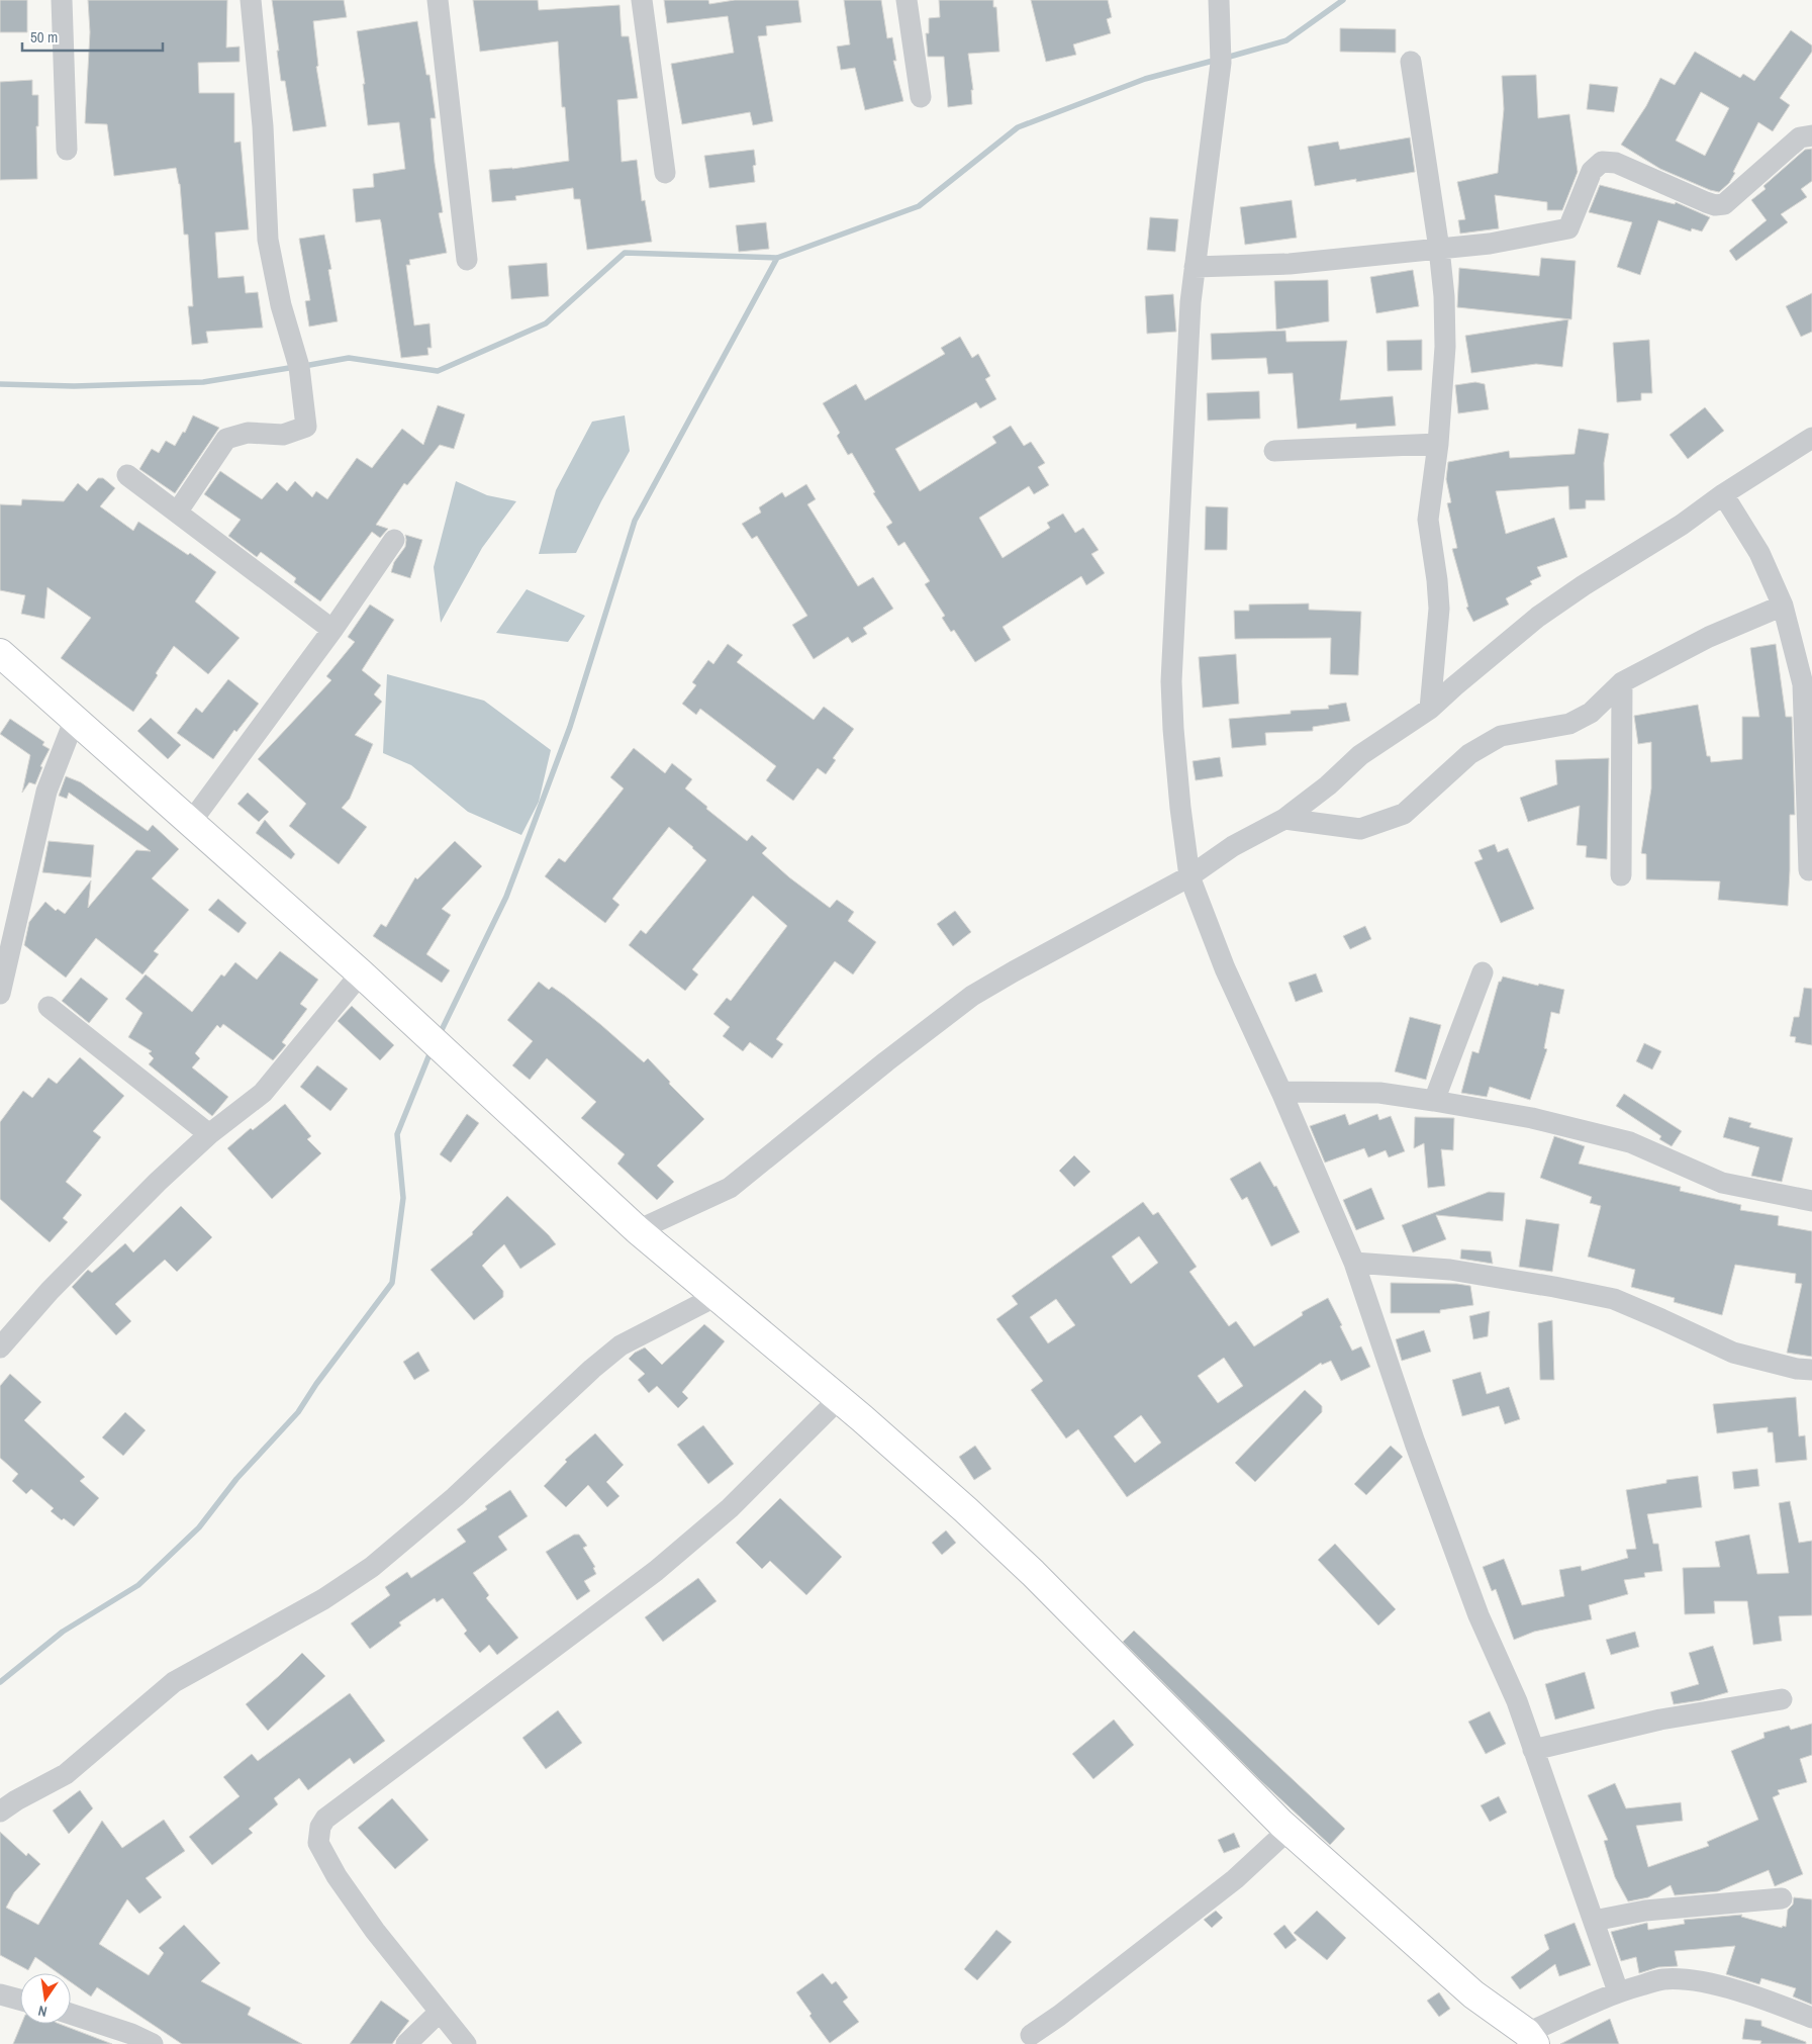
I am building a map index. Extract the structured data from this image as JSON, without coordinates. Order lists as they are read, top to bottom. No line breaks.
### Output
{"scale_bar":"50 m","north":"bottom"}
